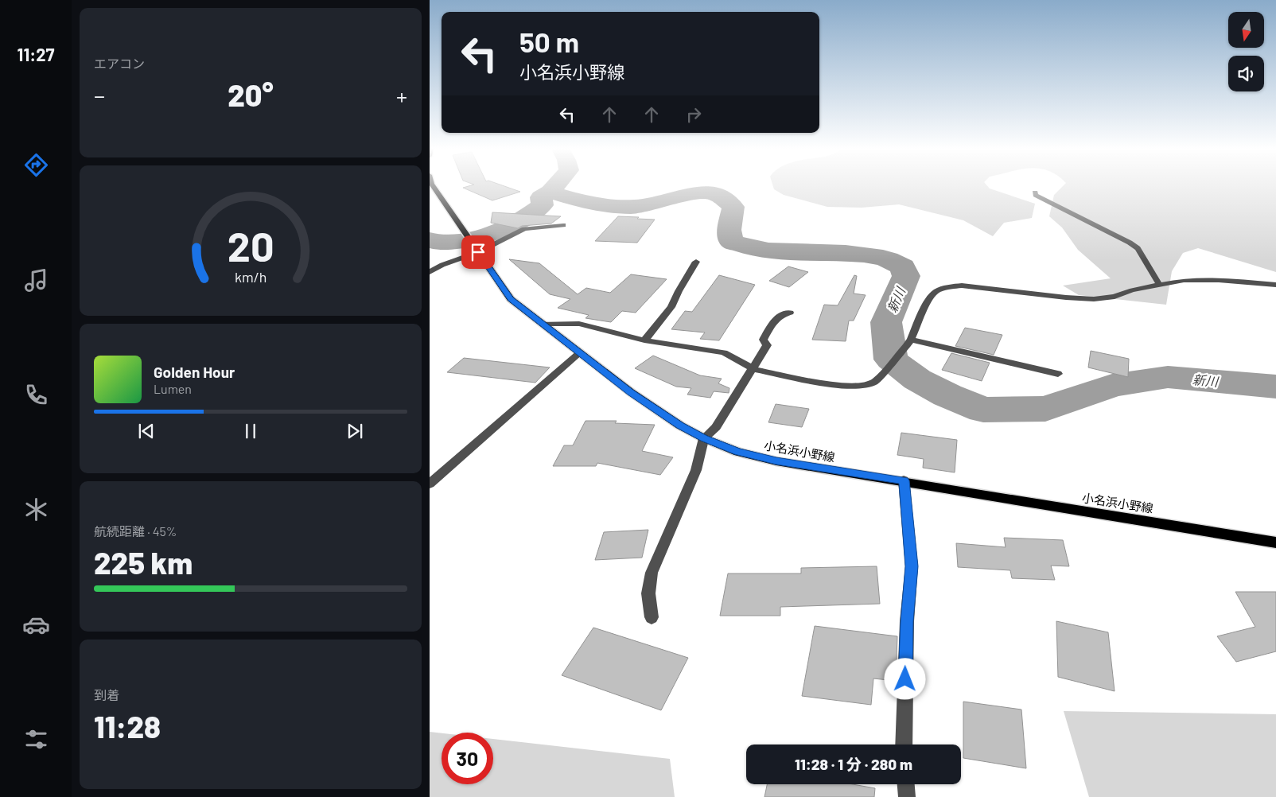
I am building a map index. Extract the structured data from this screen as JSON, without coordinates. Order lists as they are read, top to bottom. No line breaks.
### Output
{"streets":{"main road":["小名浜小野線"]},"water":["新川"],"north":"bottom","page":{"tabs":"11:27","tile":["エアコン",["航続距離 · 45%","225 km"],["到着","11:28"]],"turn":["50 m","小名浜小野線"],"heat":["−","20°","+"],"song":["Golden Hour","Lumen"],"limit":"30","trip":"11:28 · 1 分 · 280 m","gauge":["20","km/h"]}}
